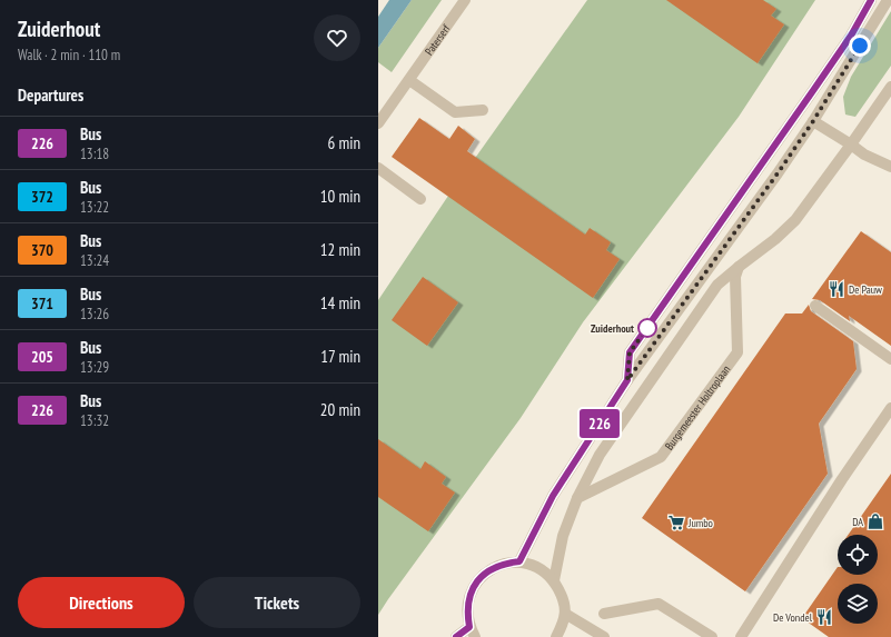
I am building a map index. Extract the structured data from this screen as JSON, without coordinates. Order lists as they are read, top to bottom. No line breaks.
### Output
{"streets":{"street":["Paterserf","Burgemeester Holtroplaan"]},"places":{"restaurant":["De Pauw","De Vondel"],"other":["Zuiderhout"],"shop":["DA"],"supermarket":["Jumbo"]},"lines":["bus line 226"],"page":{"heading":[["Zuiderhout","Walk · 2 min · 110 m"],"Departures"],"on_map":"226","list":[{"mark":"226","name":"Bus","note":"13:18","value":"6 min"},{"mark":"372","name":"Bus","note":"13:22","value":"10 min"},{"mark":"370","name":"Bus","note":"13:24","value":"12 min"},{"mark":"371","name":"Bus","note":"13:26","value":"14 min"},{"mark":"205","name":"Bus","note":"13:29","value":"17 min"},{"mark":"226","name":"Bus","note":"13:32","value":"20 min"}],"buttons":["Directions","Tickets"]}}
